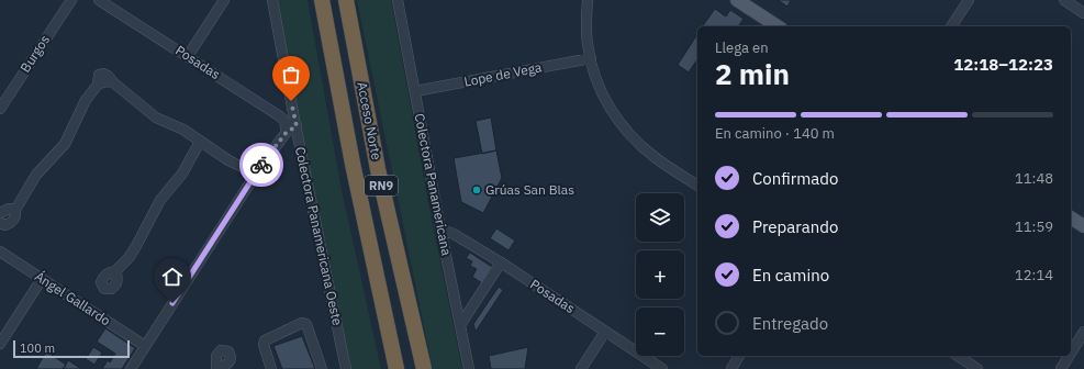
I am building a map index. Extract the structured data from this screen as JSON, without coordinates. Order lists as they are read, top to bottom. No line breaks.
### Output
{"streets":{"highway":["Acceso Norte","RN9"],"street":["Burgos","Posadas","Lope de Vega","Colectora Panamericana","Colectora Panamericana Oeste","Ángel Gallardo"]},"crossings":[["Posadas","Colectora Panamericana"],["Posadas","Colectora Panamericana Oeste"],["Lope de Vega","Colectora Panamericana"]],"places":["Grúas San Blas"],"scale_bar":"100 m","page":{"heading":["2 min","Llega en","12:18–12:23"],"bar":"En camino · 140 m","list":[["Confirmado","11:48"],["Preparando","11:59"],["En camino","12:14"],"Entregado"],"map_buttons":["+","−"],"scale":"100 m"}}
